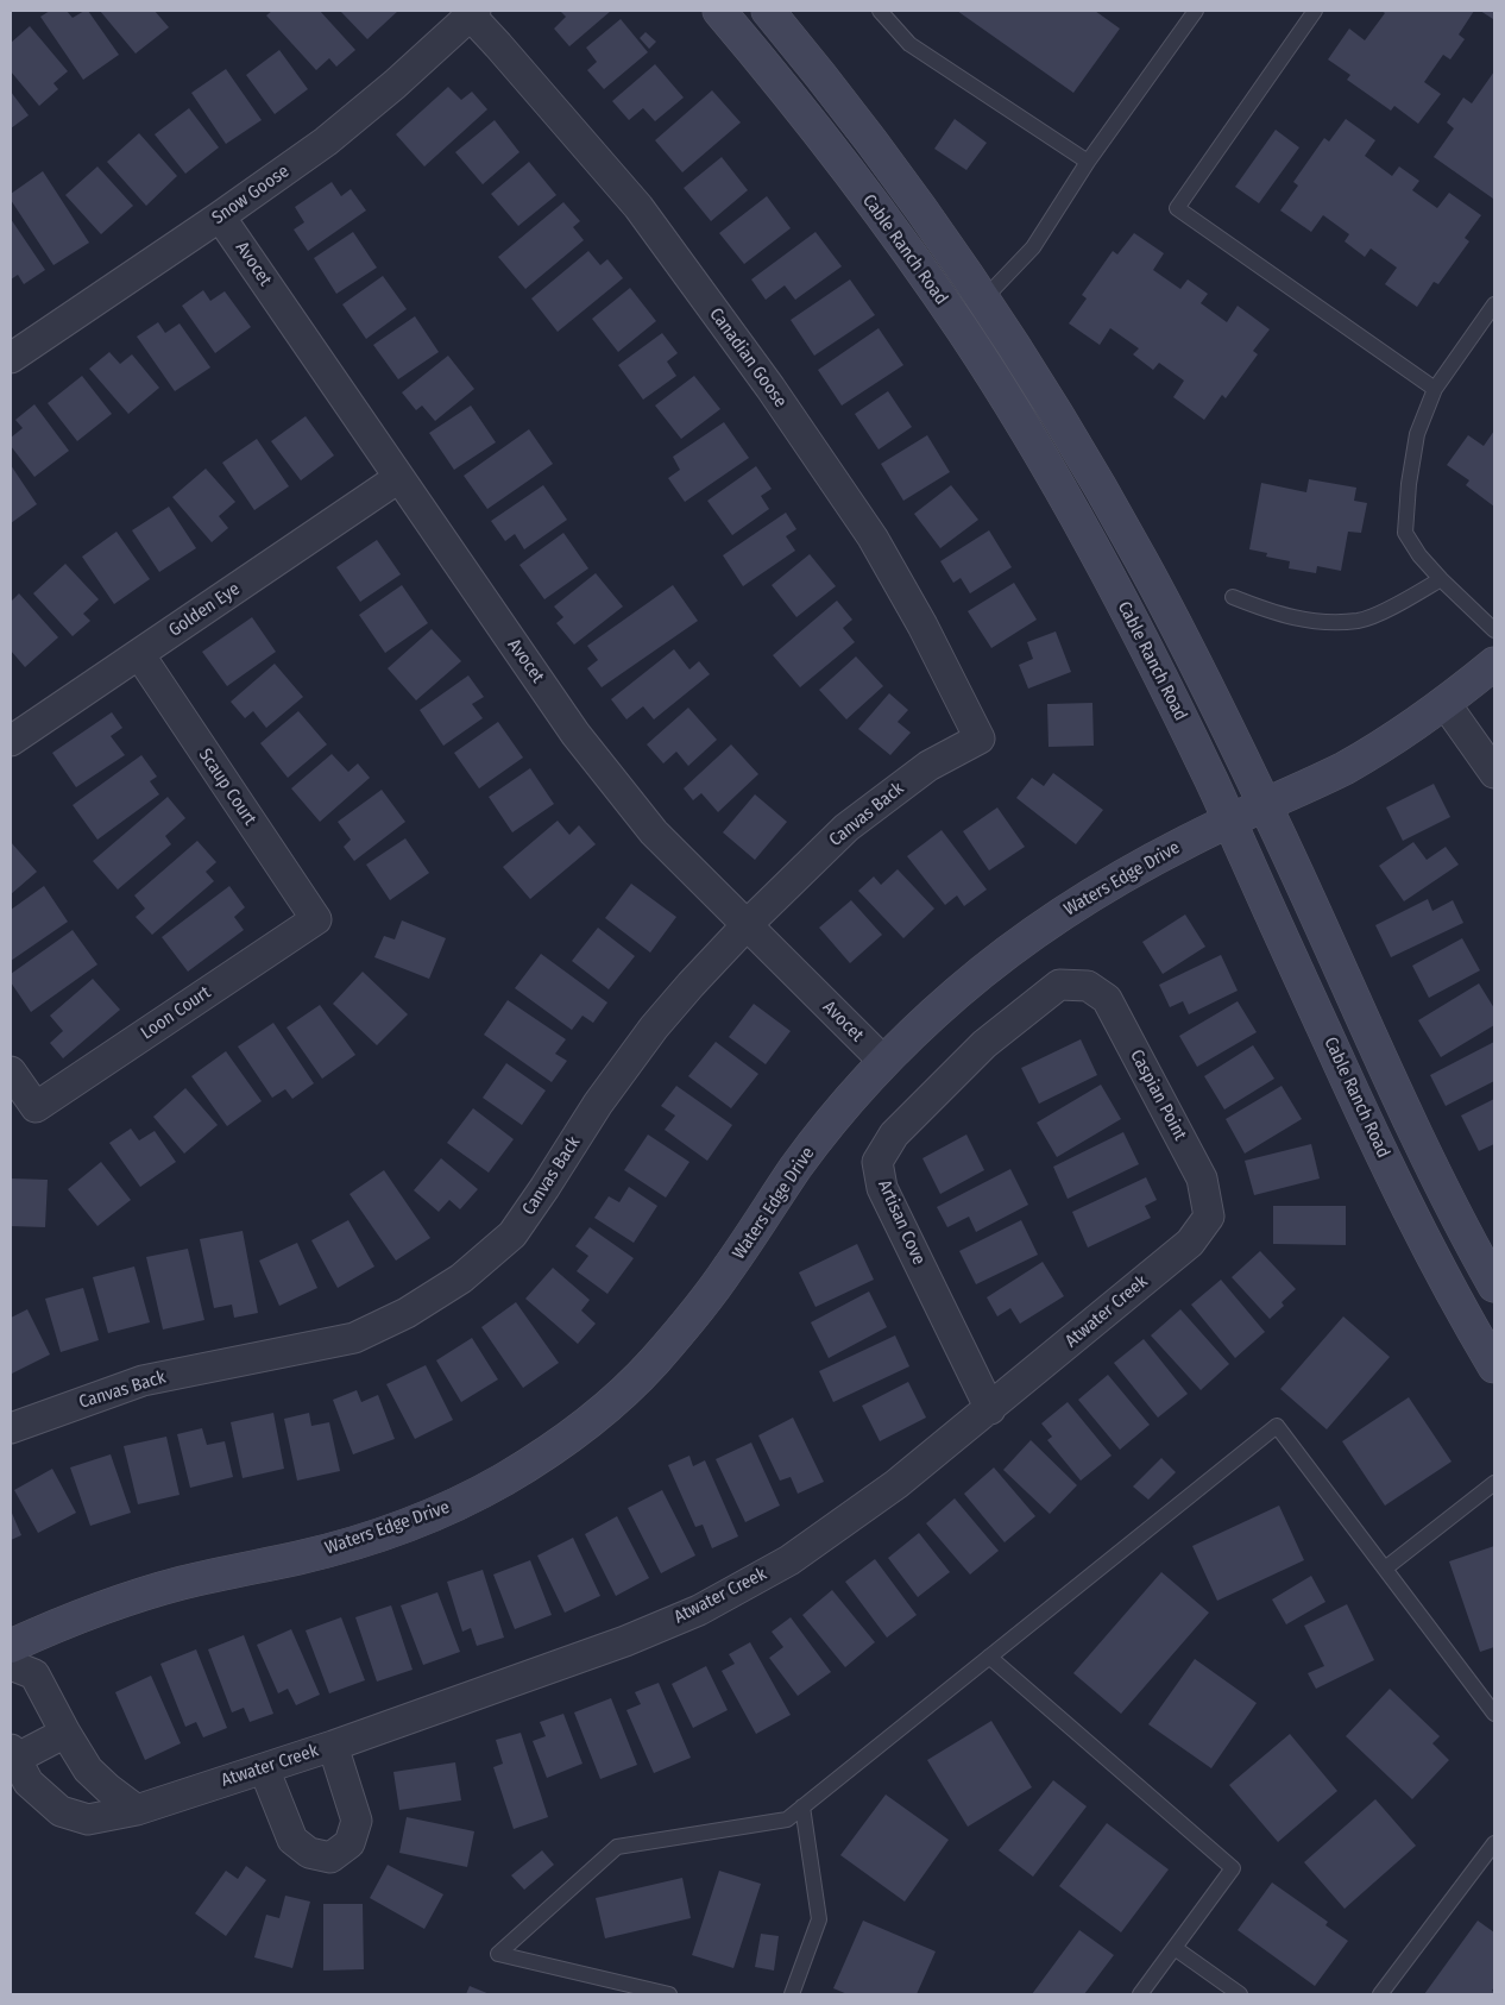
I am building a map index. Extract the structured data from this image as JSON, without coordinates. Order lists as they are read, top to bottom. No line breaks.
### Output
{"streets":{"street":["Snow Goose","Cable Ranch Road","Avocet","Canadian Goose","Golden Eye","Scaup Court","Canvas Back","Waters Edge Drive","Loon Court","Caspian Point","Artisan Cove","Atwater Creek"]},"crossings":[["Snow Goose","Avocet"],["Snow Goose","Canadian Goose"],["Cable Ranch Road","Waters Edge Drive"],["Avocet","Golden Eye"],["Avocet","Canvas Back"],["Avocet","Waters Edge Drive"],["Canadian Goose","Canvas Back"],["Golden Eye","Scaup Court"],["Scaup Court","Loon Court"],["Caspian Point","Artisan Cove"],["Caspian Point","Atwater Creek"],["Artisan Cove","Atwater Creek"]]}
